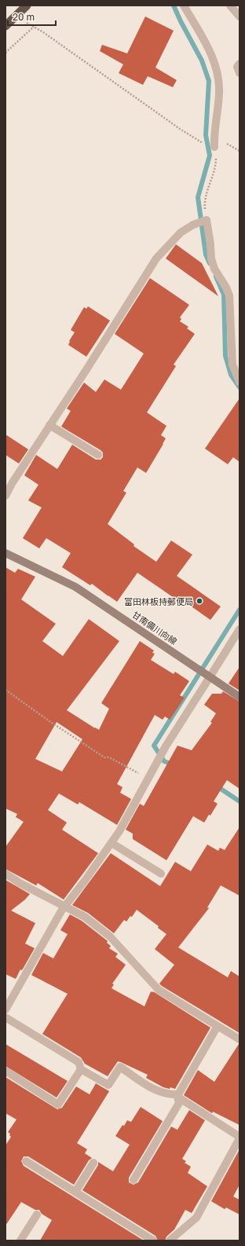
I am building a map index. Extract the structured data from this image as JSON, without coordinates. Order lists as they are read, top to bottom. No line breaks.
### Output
{"streets":{"main road":["甘南備川向線"]},"places":["富田林板持郵便局"],"scale_bar":"20 m"}
